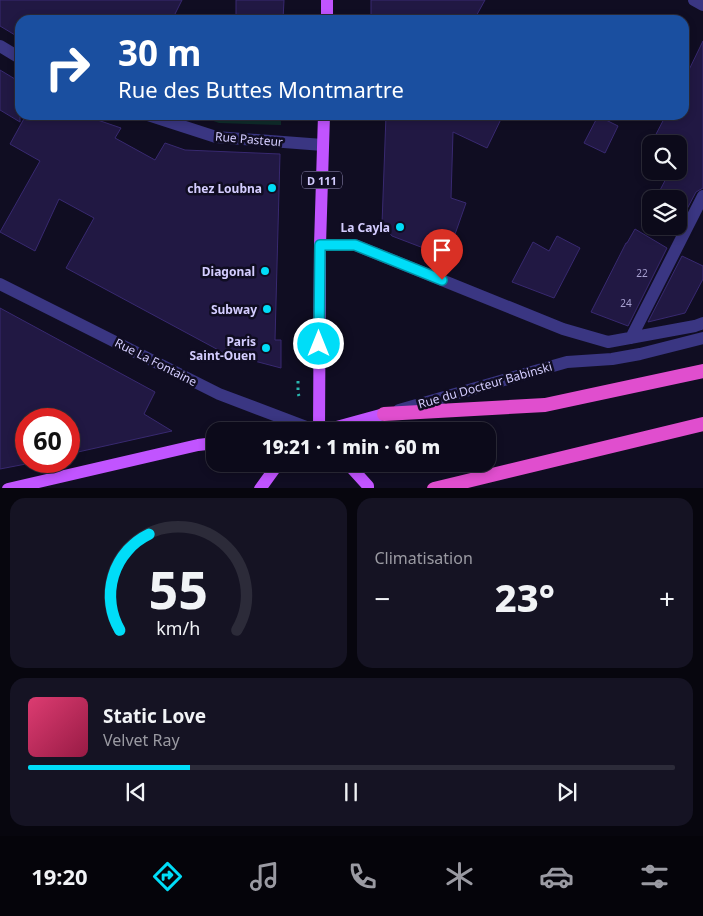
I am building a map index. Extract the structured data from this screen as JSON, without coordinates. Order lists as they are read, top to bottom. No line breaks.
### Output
{"streets":{"main road":["D 111"],"street":["Rue Pasteur","Rue La Fontaine","Rue du Docteur Babinski"]},"crossings":[["Rue Pasteur","D 111"]],"places":["chez Loubna","La Cayla","Diagonal","Subway","Paris Saint-Ouen"],"house_numbers":["22","24"],"page":{"turn":["30 m","Rue des Buttes Montmartre"],"limit":"60","trip":"19:21 · 1 min · 60 m","tile":"Climatisation","heat":["−","23°","+"],"song":["Static Love","Velvet Ray"],"tabs":"19:20","gauge":["55","km/h"]}}
